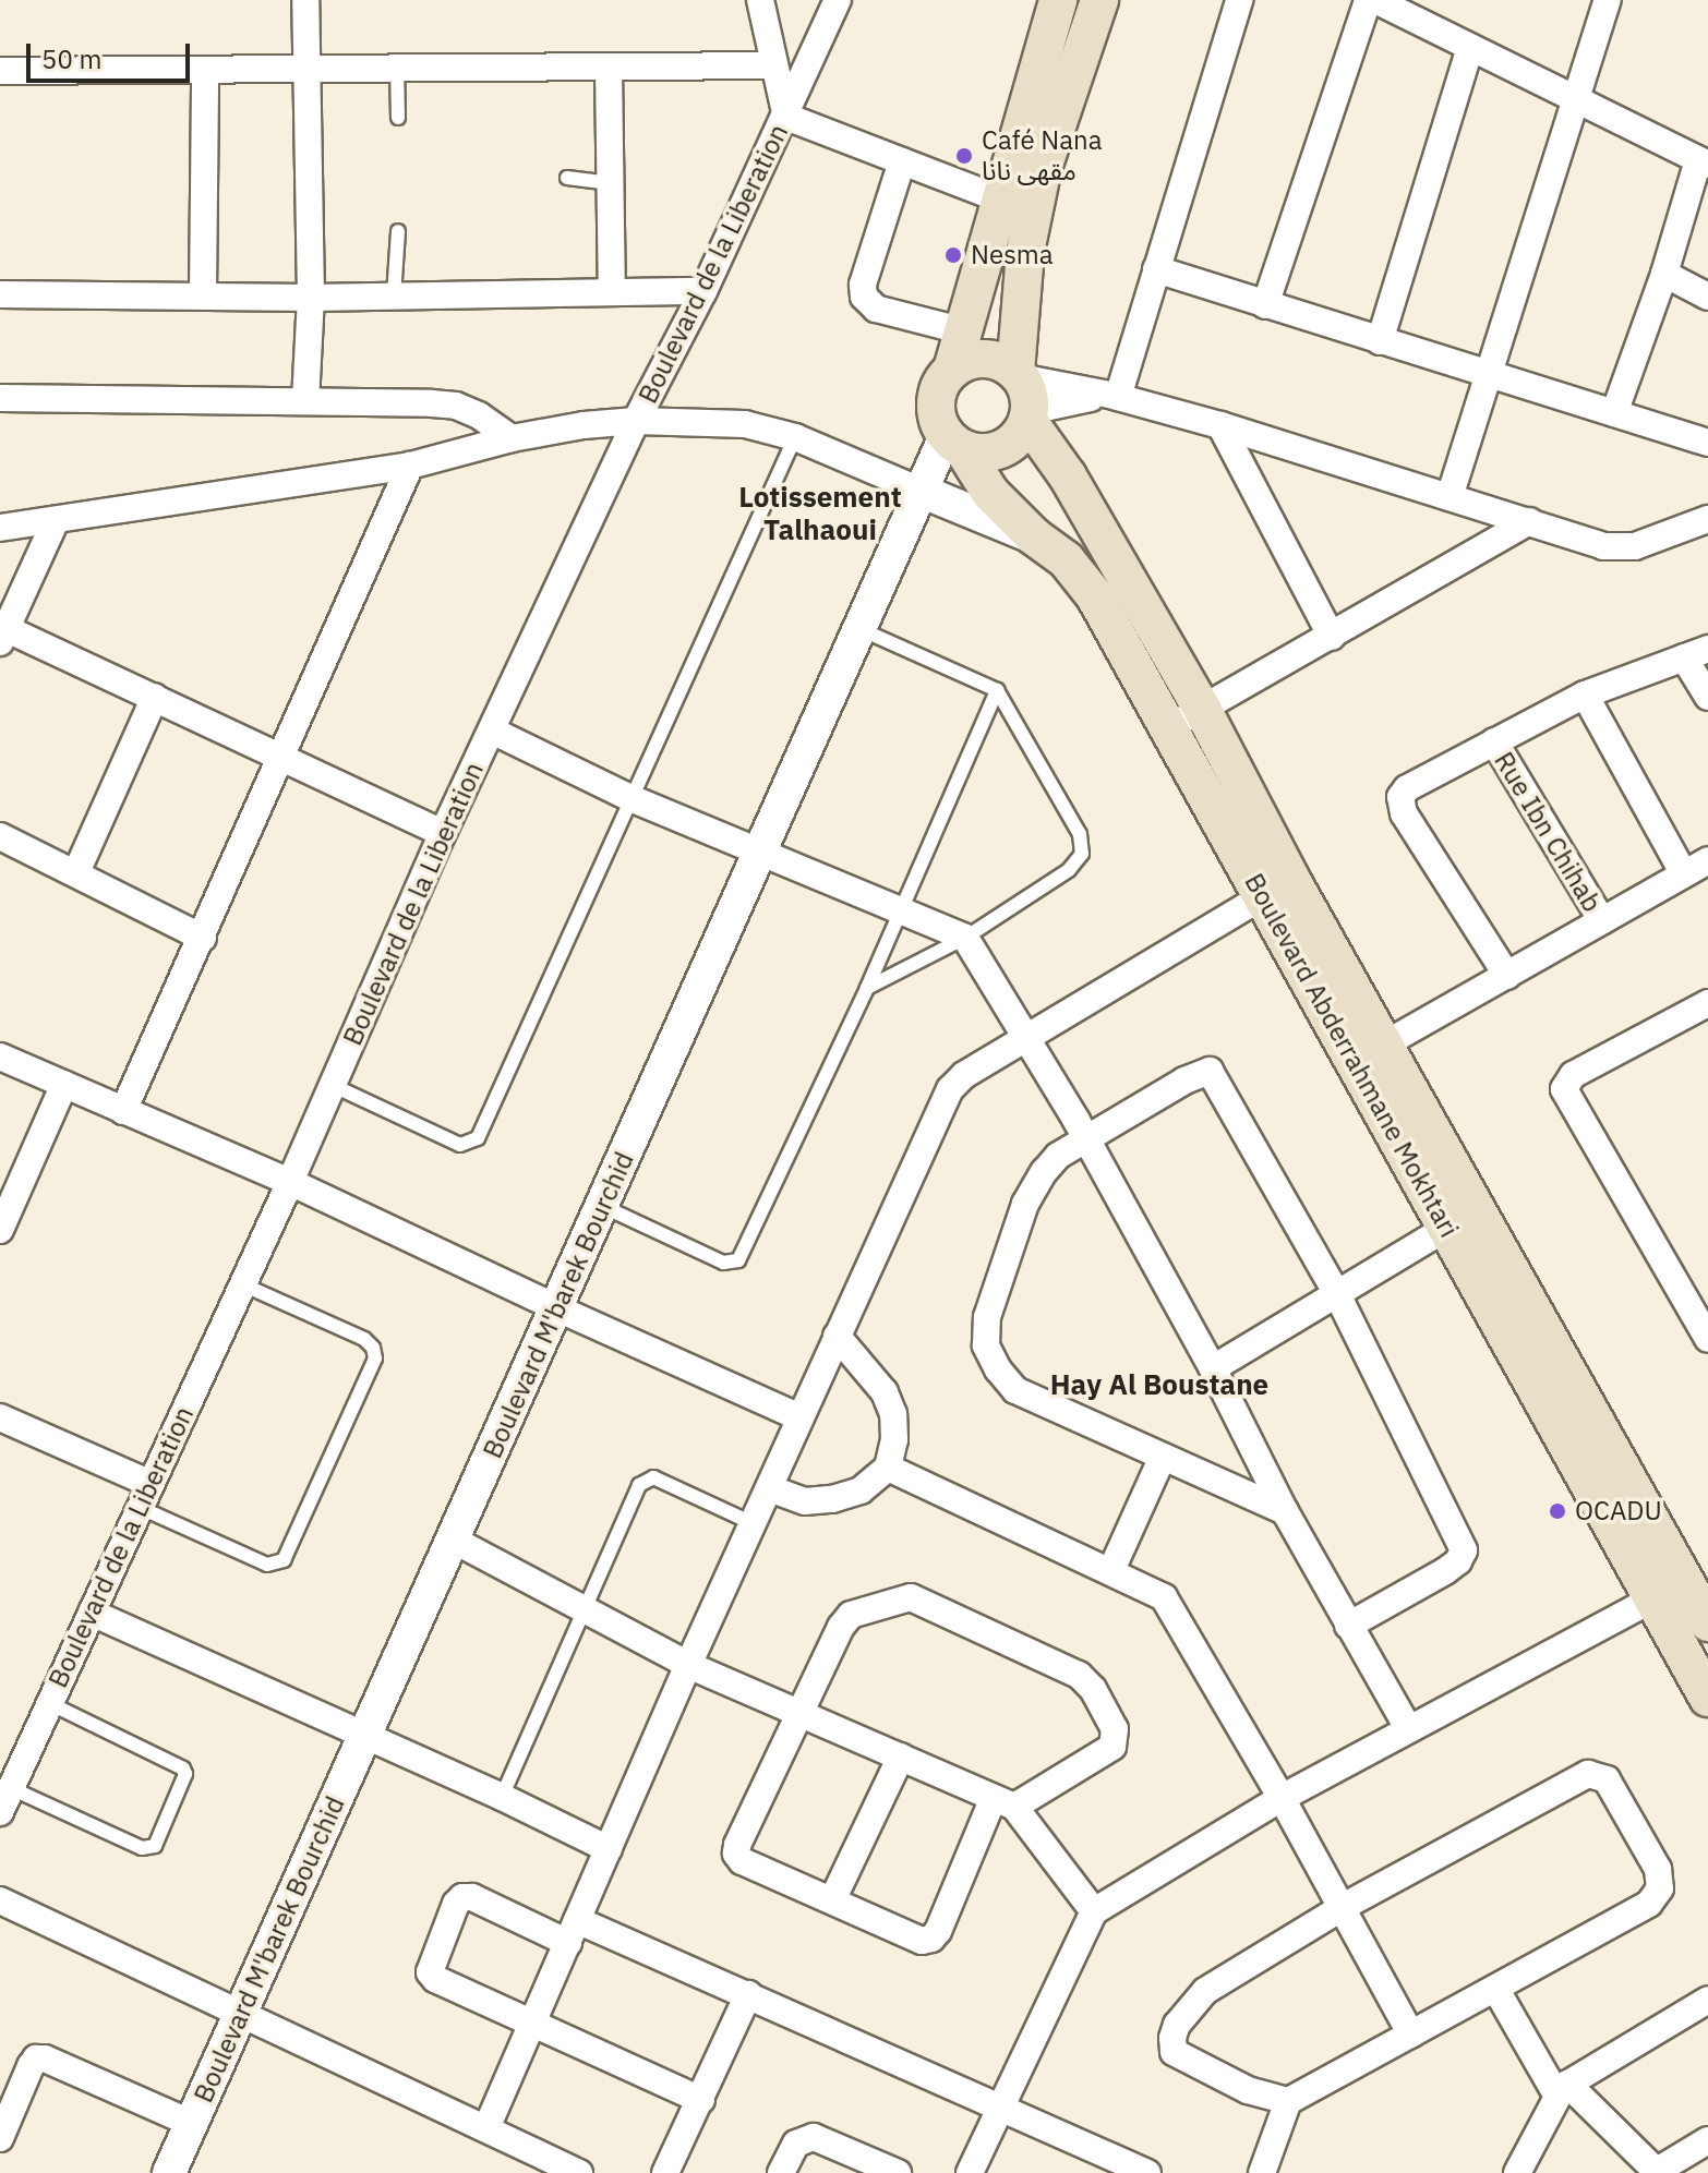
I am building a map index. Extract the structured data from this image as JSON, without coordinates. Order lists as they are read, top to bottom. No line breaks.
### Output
{"streets":{"main road":["Boulevard Abderrahmane Mokhtari"],"street":["Boulevard de la Liberation","Rue Ibn Chihab","Boulevard M'barek Bourchid"]},"crossings":[["Boulevard Abderrahmane Mokhtari","Boulevard M'barek Bourchid"]],"districts":["Lotissement Talhaoui","Hay Al Boustane"],"places":["Café Nana مقهى نانا","Nesma","OCADU"],"scale_bar":"50 m"}
